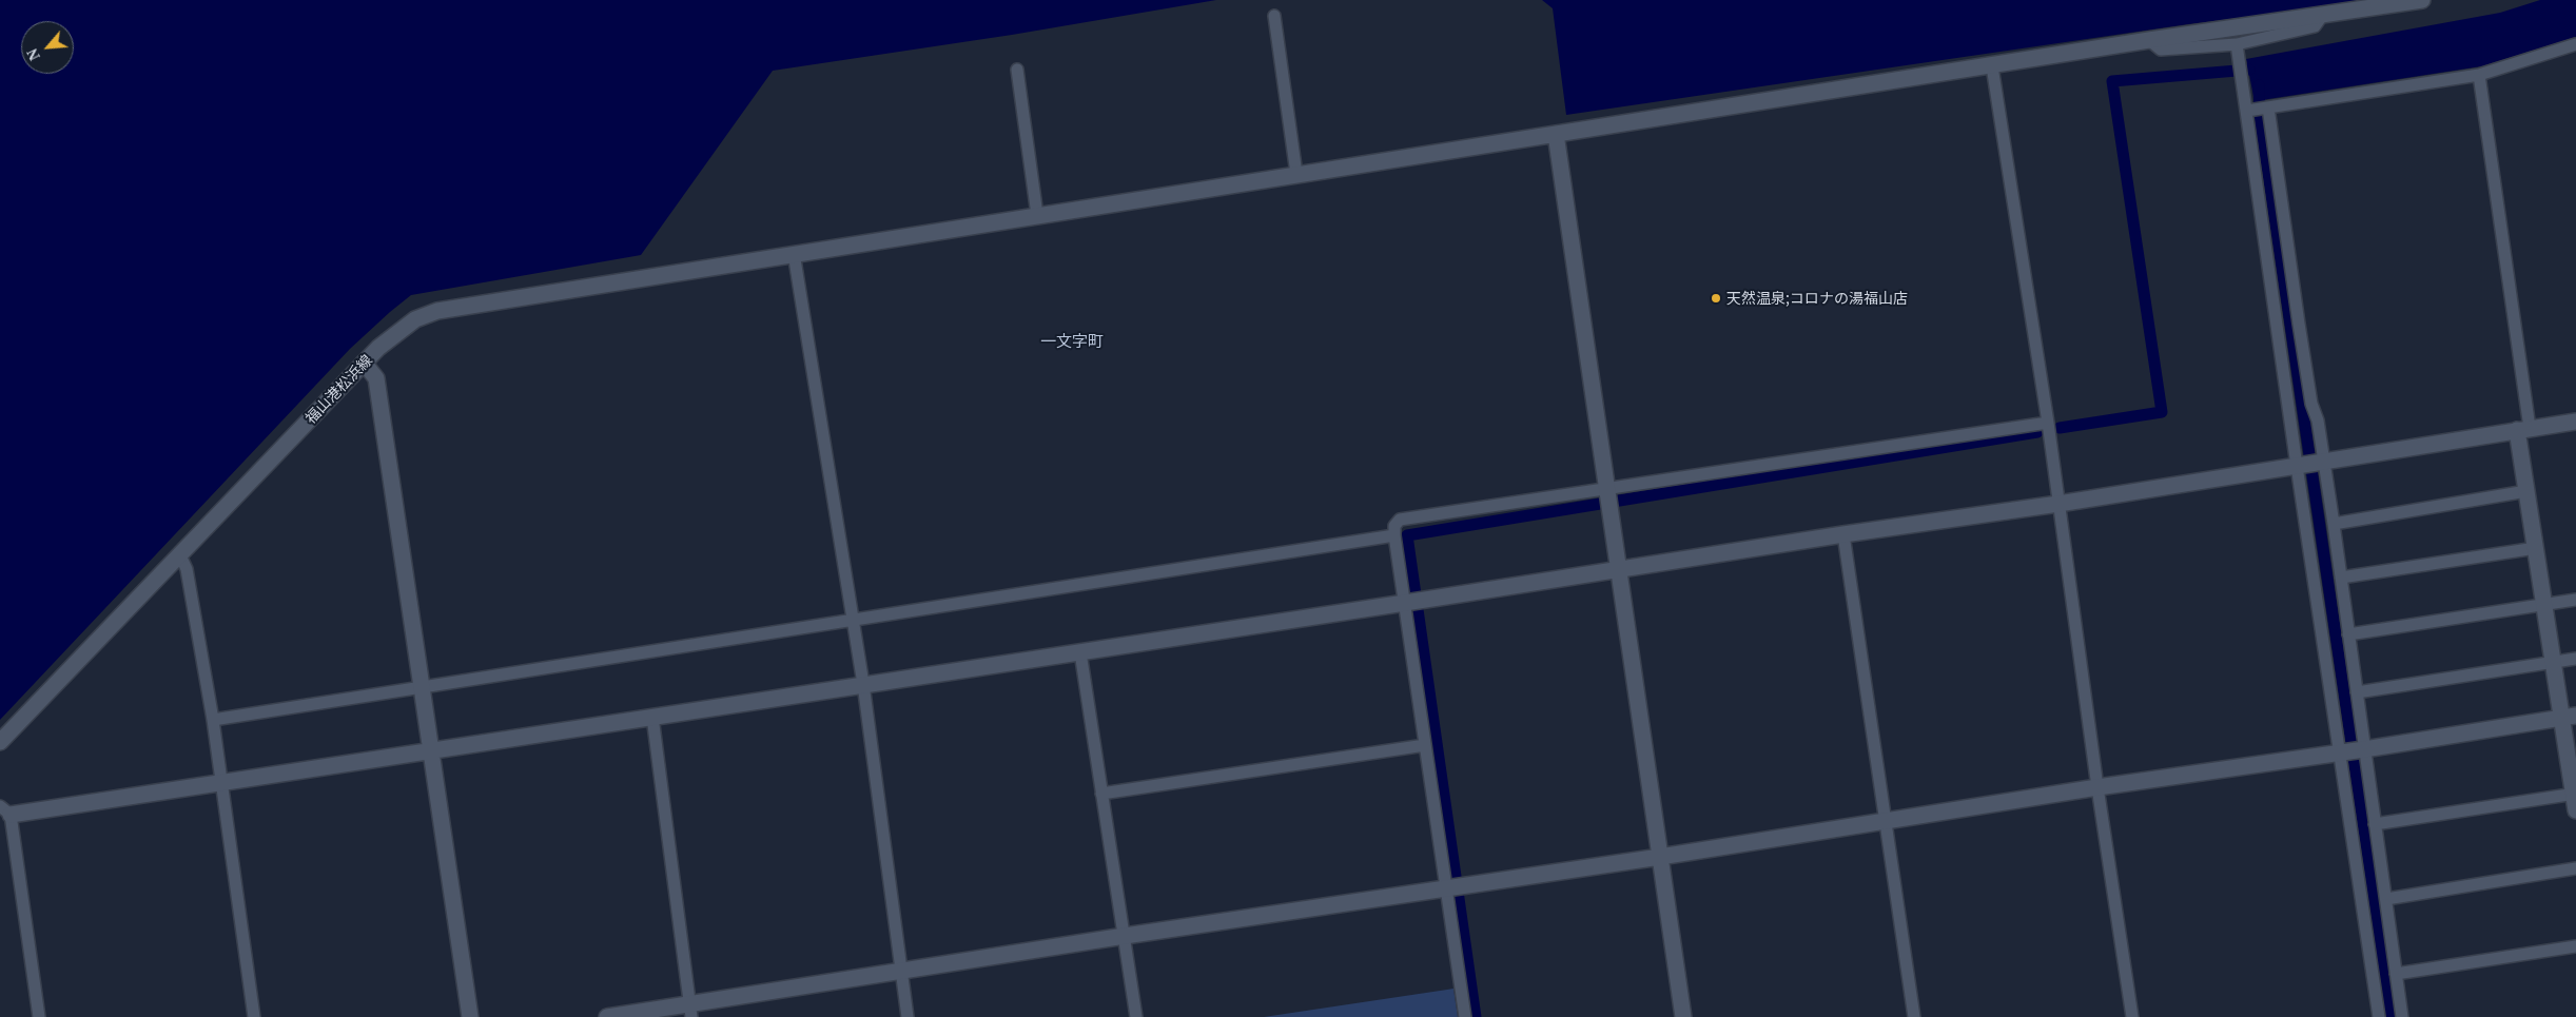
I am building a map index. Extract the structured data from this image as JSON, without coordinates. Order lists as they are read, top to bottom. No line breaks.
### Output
{"streets":{"street":["福山港松浜線"]},"districts":["一文字町"],"places":["天然温泉;コロナの湯福山店"],"north":"bottom left"}
